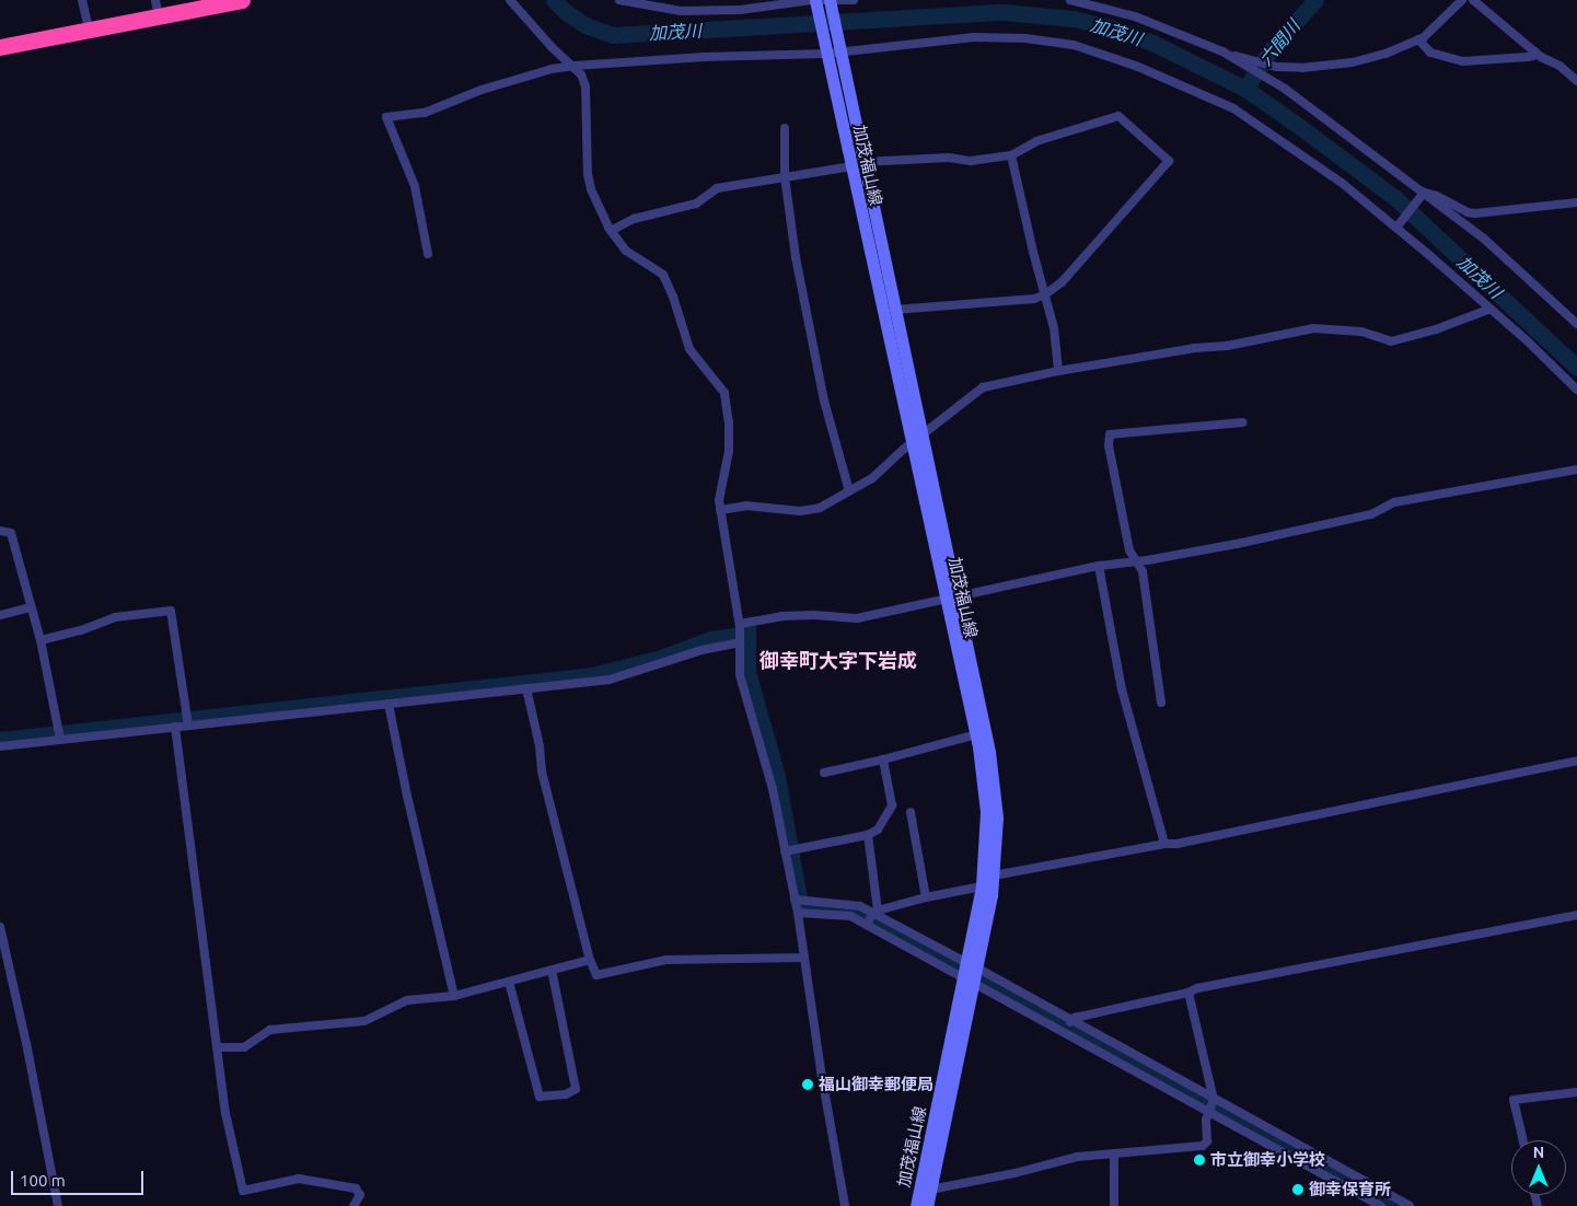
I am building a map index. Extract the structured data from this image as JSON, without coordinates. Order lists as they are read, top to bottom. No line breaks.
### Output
{"streets":{"main road":["加茂福山線"]},"districts":["御幸町大字下岩成"],"water":["加茂川","六間川"],"places":["福山御幸郵便局","市立御幸小学校","御幸保育所"],"scale_bar":"100 m","north":"top"}
